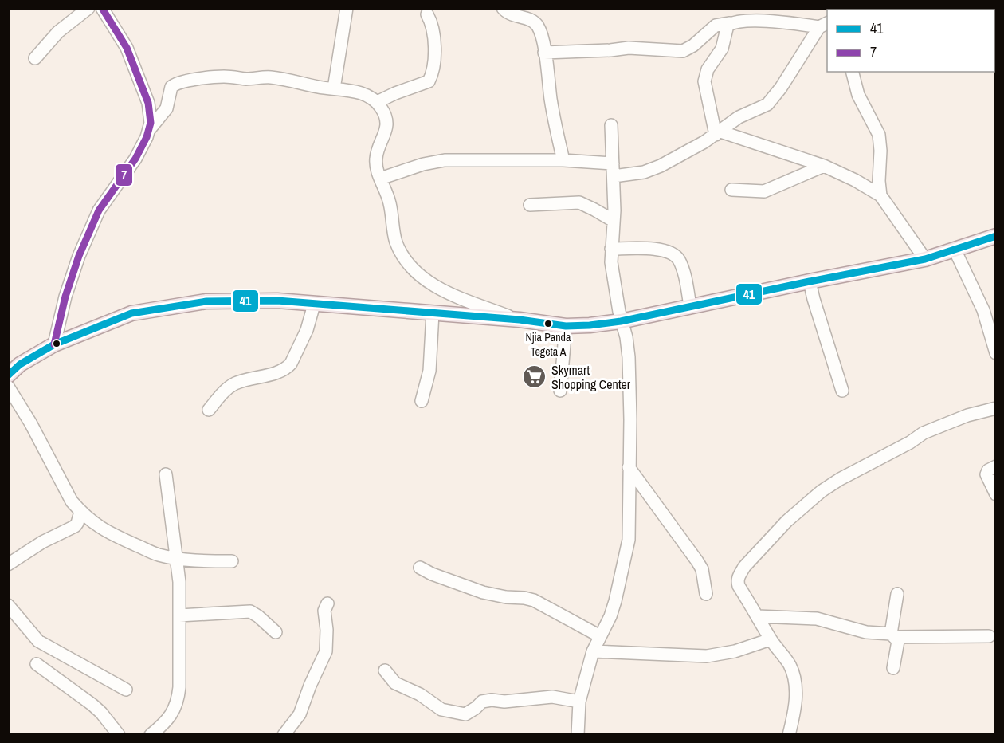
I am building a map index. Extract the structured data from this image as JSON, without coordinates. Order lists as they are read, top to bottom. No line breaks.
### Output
{"places":{"other":["Njia Panda Tegeta A"],"supermarket":["Skymart Shopping Center"]},"lines":["transit line 7","transit line 41"],"legend":["41","7"]}
